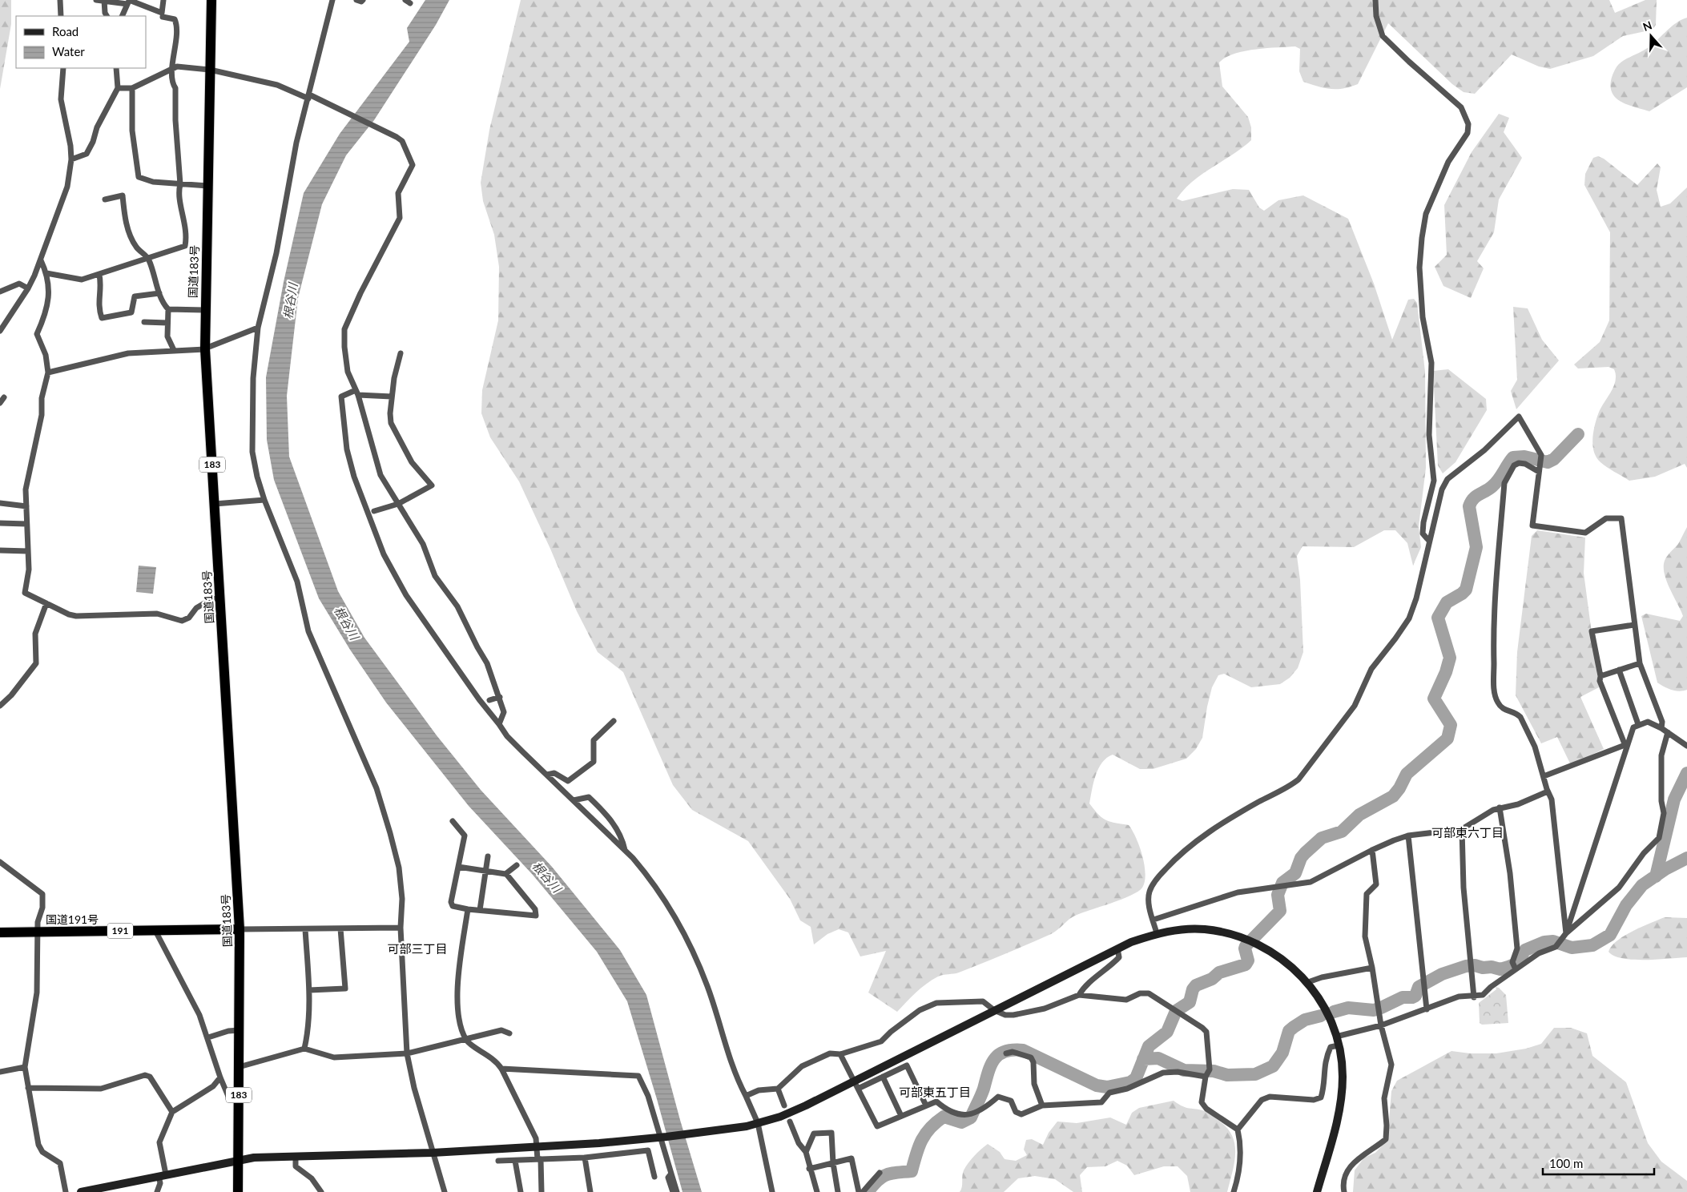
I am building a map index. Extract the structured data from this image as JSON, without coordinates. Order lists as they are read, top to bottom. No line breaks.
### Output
{"streets":{"highway":["国道183号","183","国道191号","191"]},"crossings":[["国道183号","国道191号"]],"districts":["可部東六丁目","可部三丁目","可部東五丁目"],"water":["根谷川"],"legend":["Road","Water"],"scale_bar":"100 m","north":"top"}
